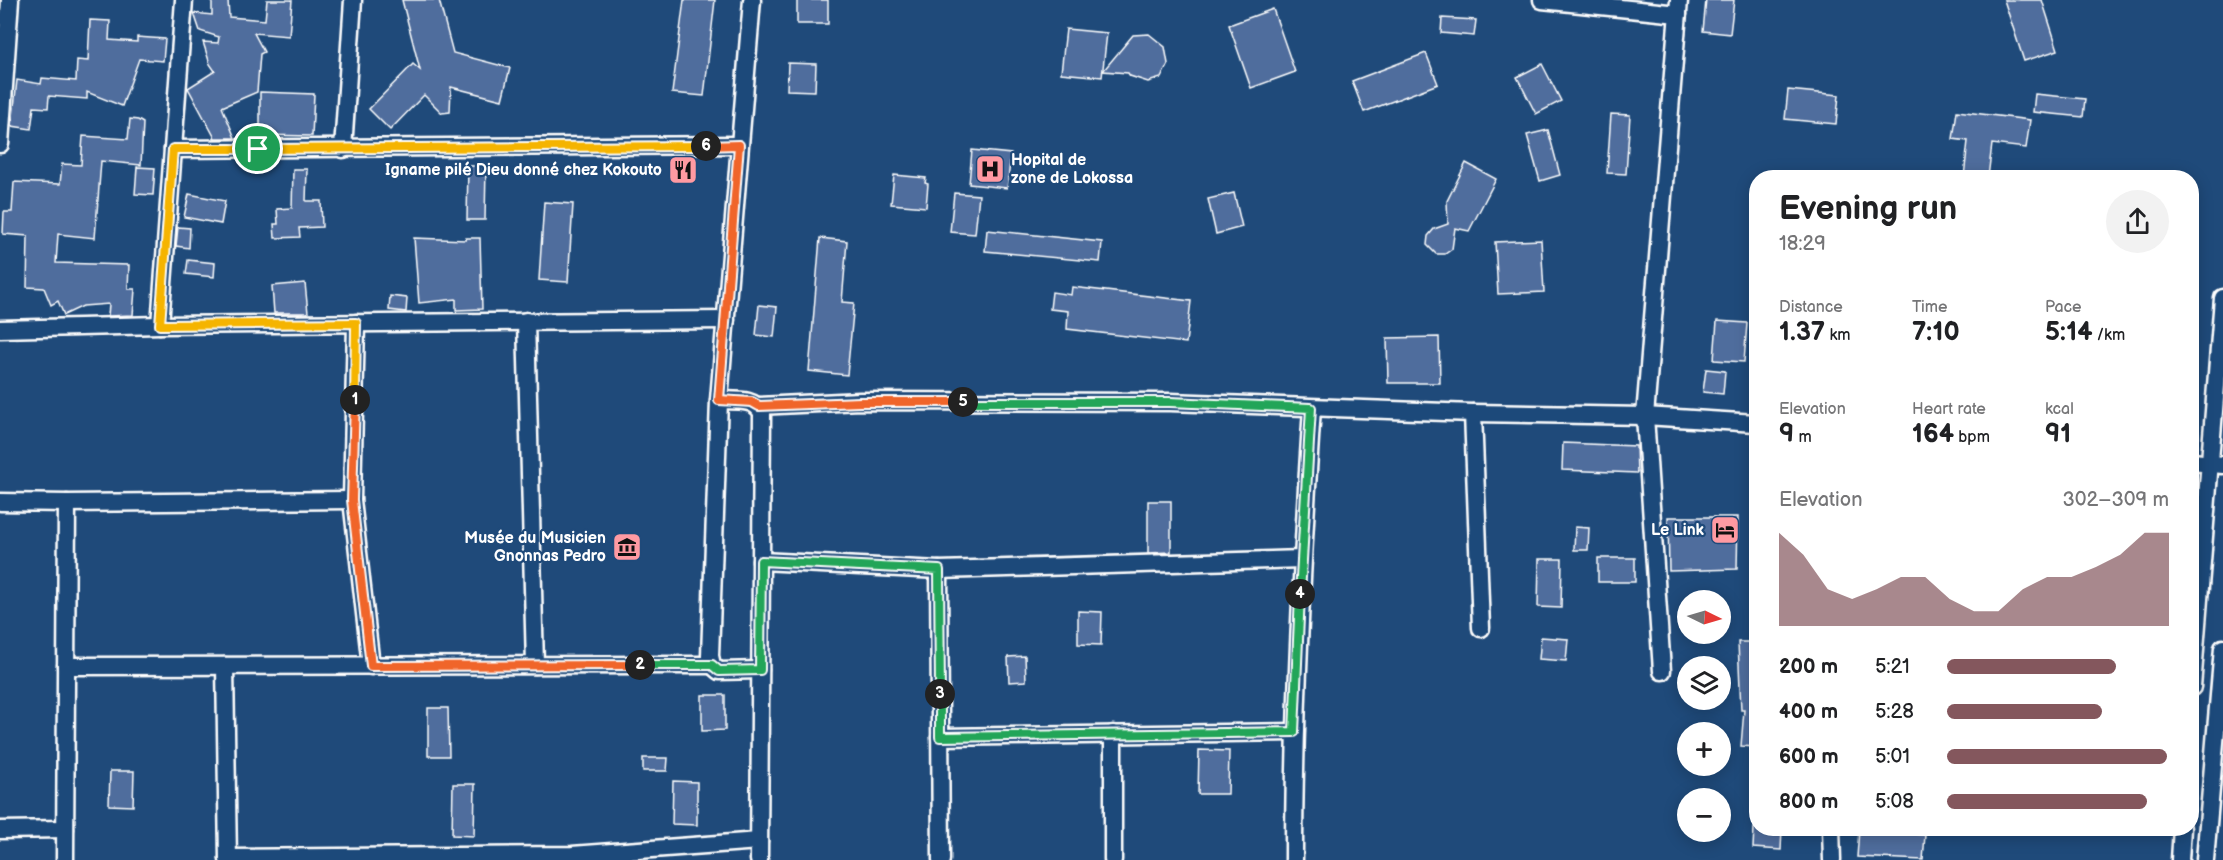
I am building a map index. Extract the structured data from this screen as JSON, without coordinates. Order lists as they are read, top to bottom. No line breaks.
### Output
{"places":{"hospital":["Hopital de zone de Lokossa"],"restaurant":["Igname pilé Dieu donné chez Kokouto"],"hotel":["Le Link"],"museum":["Musée du Musicien Gnonnas Pedro"]},"north":"right","page":{"pins":["6","1","5","4","2","3"],"heading":["Evening run","18:29"],"stats":[["Distance","1.37 km"],["Time","7:10"],["Pace","5:14 /km"],["Elevation","9 m"],["Heart rate","164 bpm"],["kcal","91"]],"chart":["Elevation","302–309 m"],"map_buttons":["+","−"],"list":[{"name":"200 m","note":"5:21"},{"name":"400 m","note":"5:28"},{"name":"600 m","note":"5:01"},{"name":"800 m","note":"5:08"}]}}
